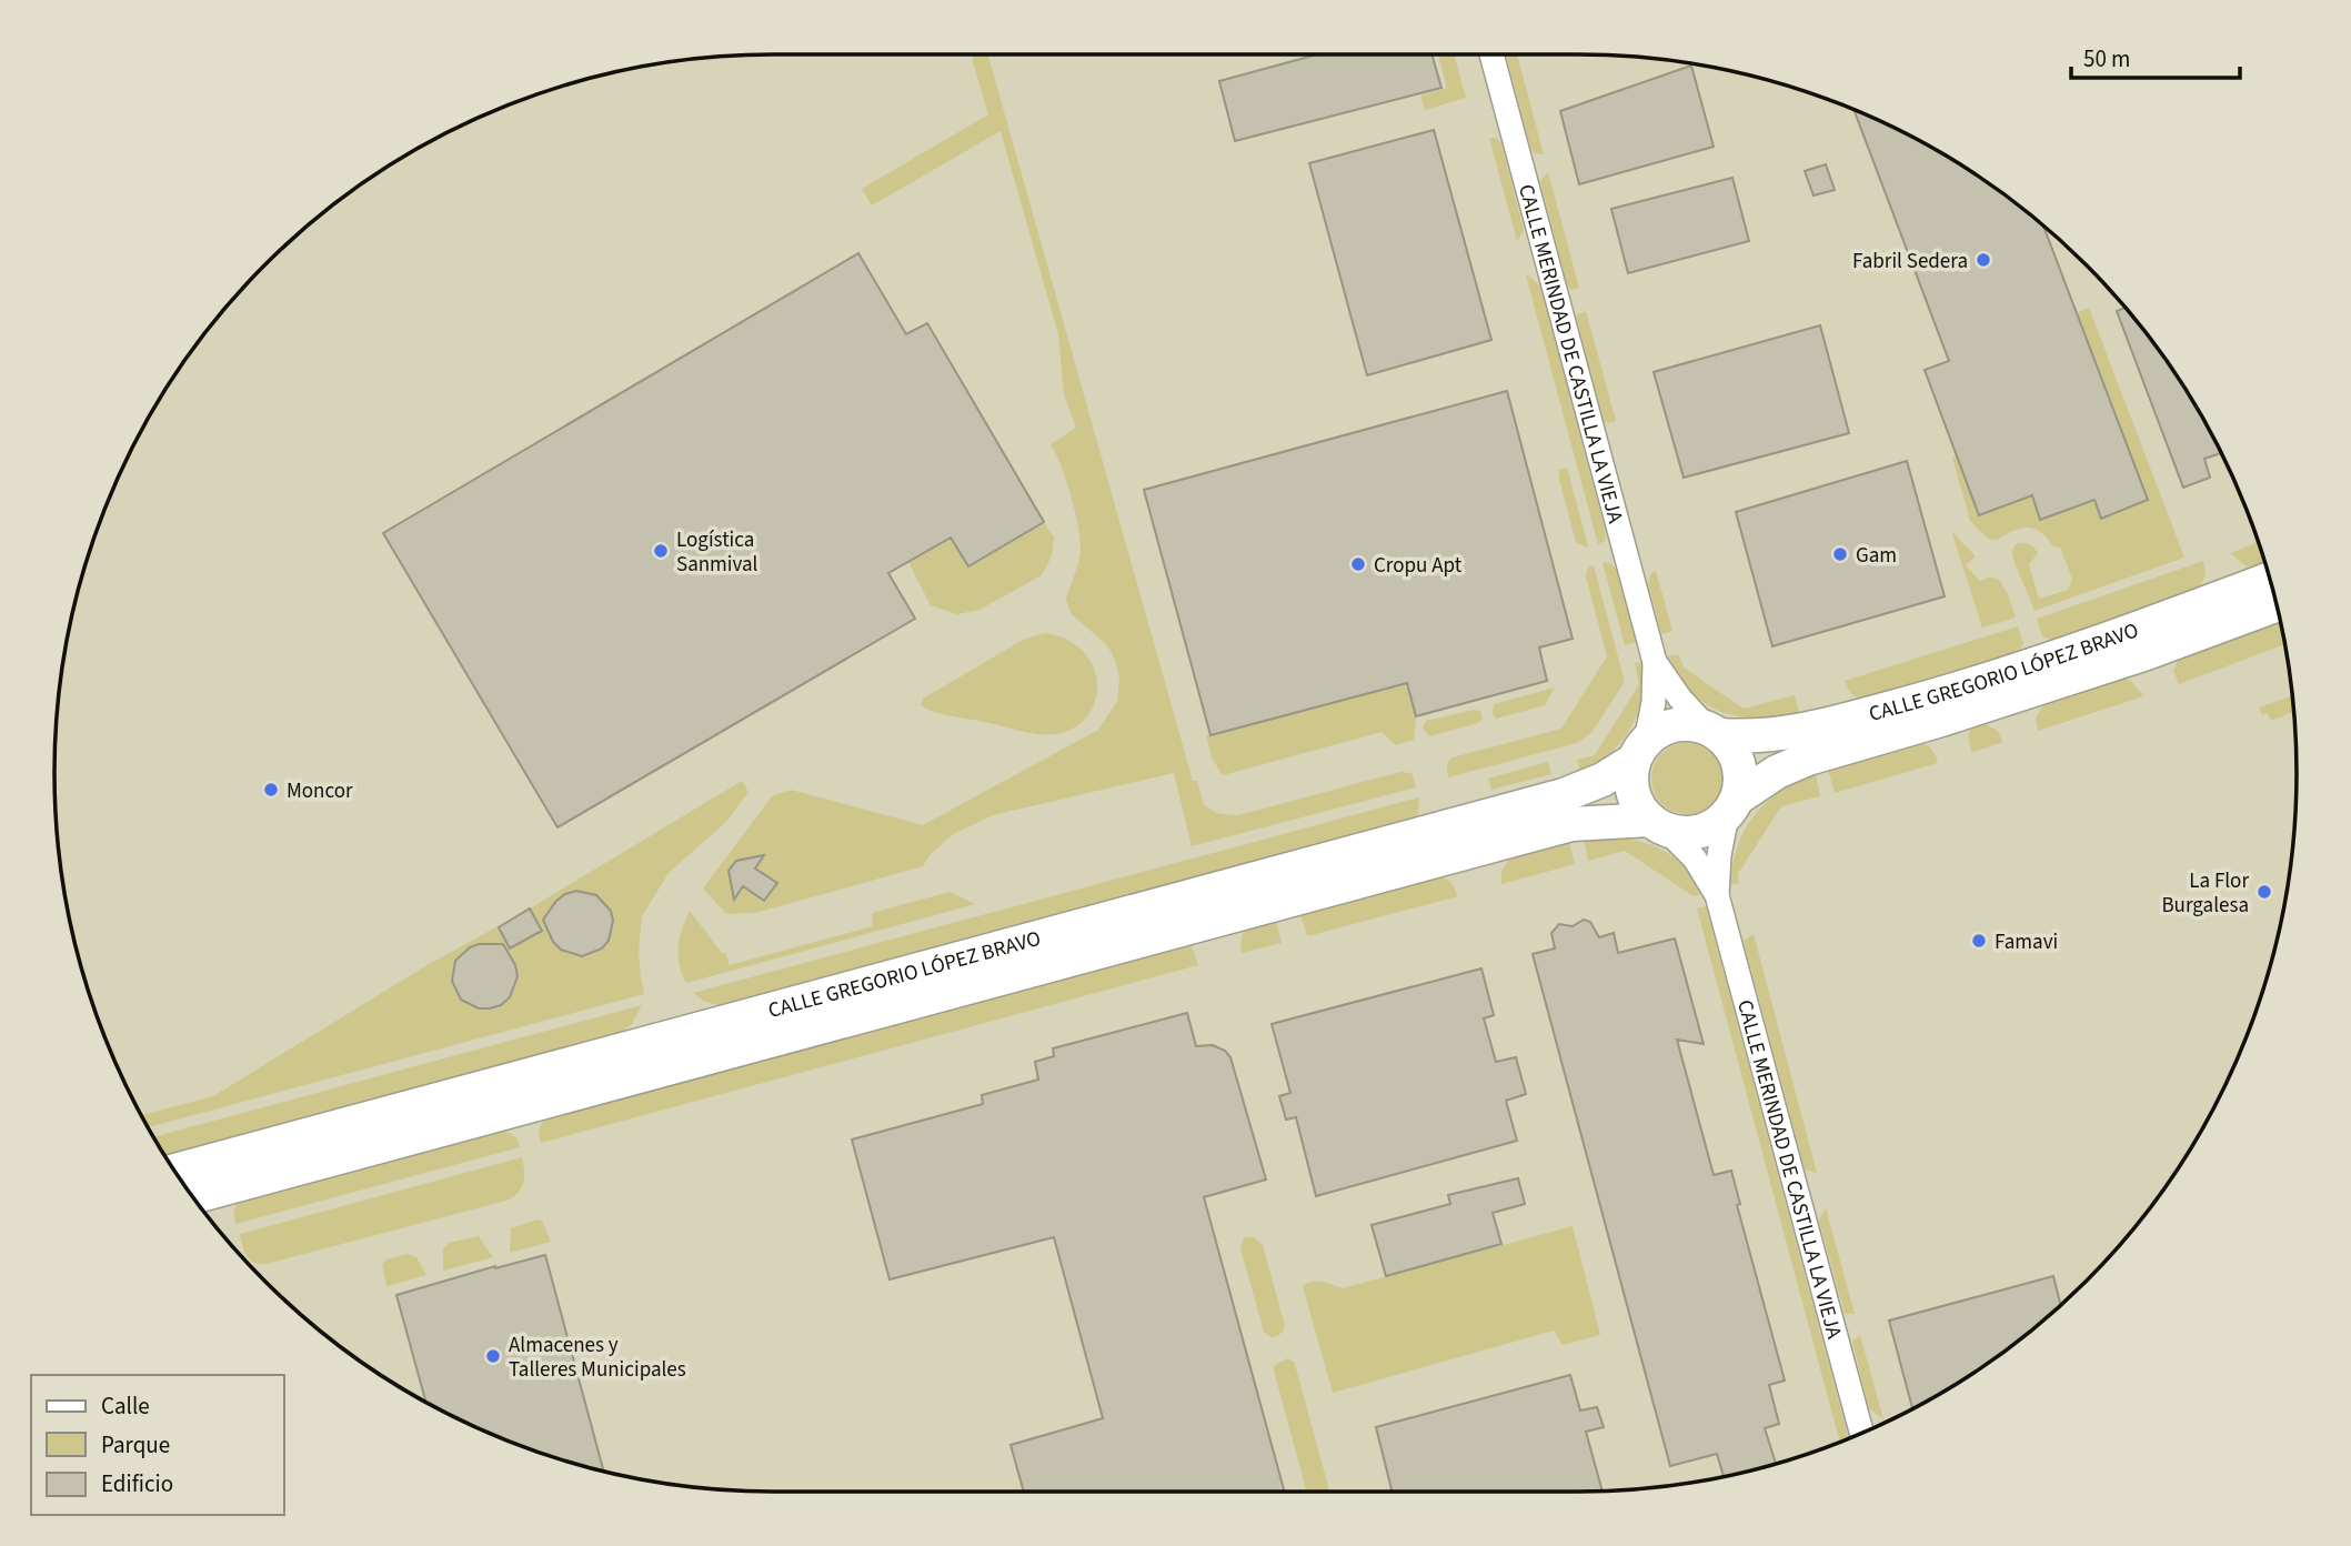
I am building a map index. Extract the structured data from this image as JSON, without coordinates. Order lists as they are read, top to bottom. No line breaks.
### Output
{"streets":{"main road":["CALLE GREGORIO LÓPEZ BRAVO"],"street":["CALLE MERINDAD DE CASTILLA LA VIEJA"]},"crossings":[["CALLE MERINDAD DE CASTILLA LA VIEJA","CALLE GREGORIO LÓPEZ BRAVO"]],"places":["Fabril Sedera","Logística Sanmival","Gam","Cropu Apt","Moncor","La Flor Burgalesa","Famavi","Almacenes y Talleres Municipales"],"legend":["Calle","Parque","Edificio"],"scale_bar":"50 m"}
